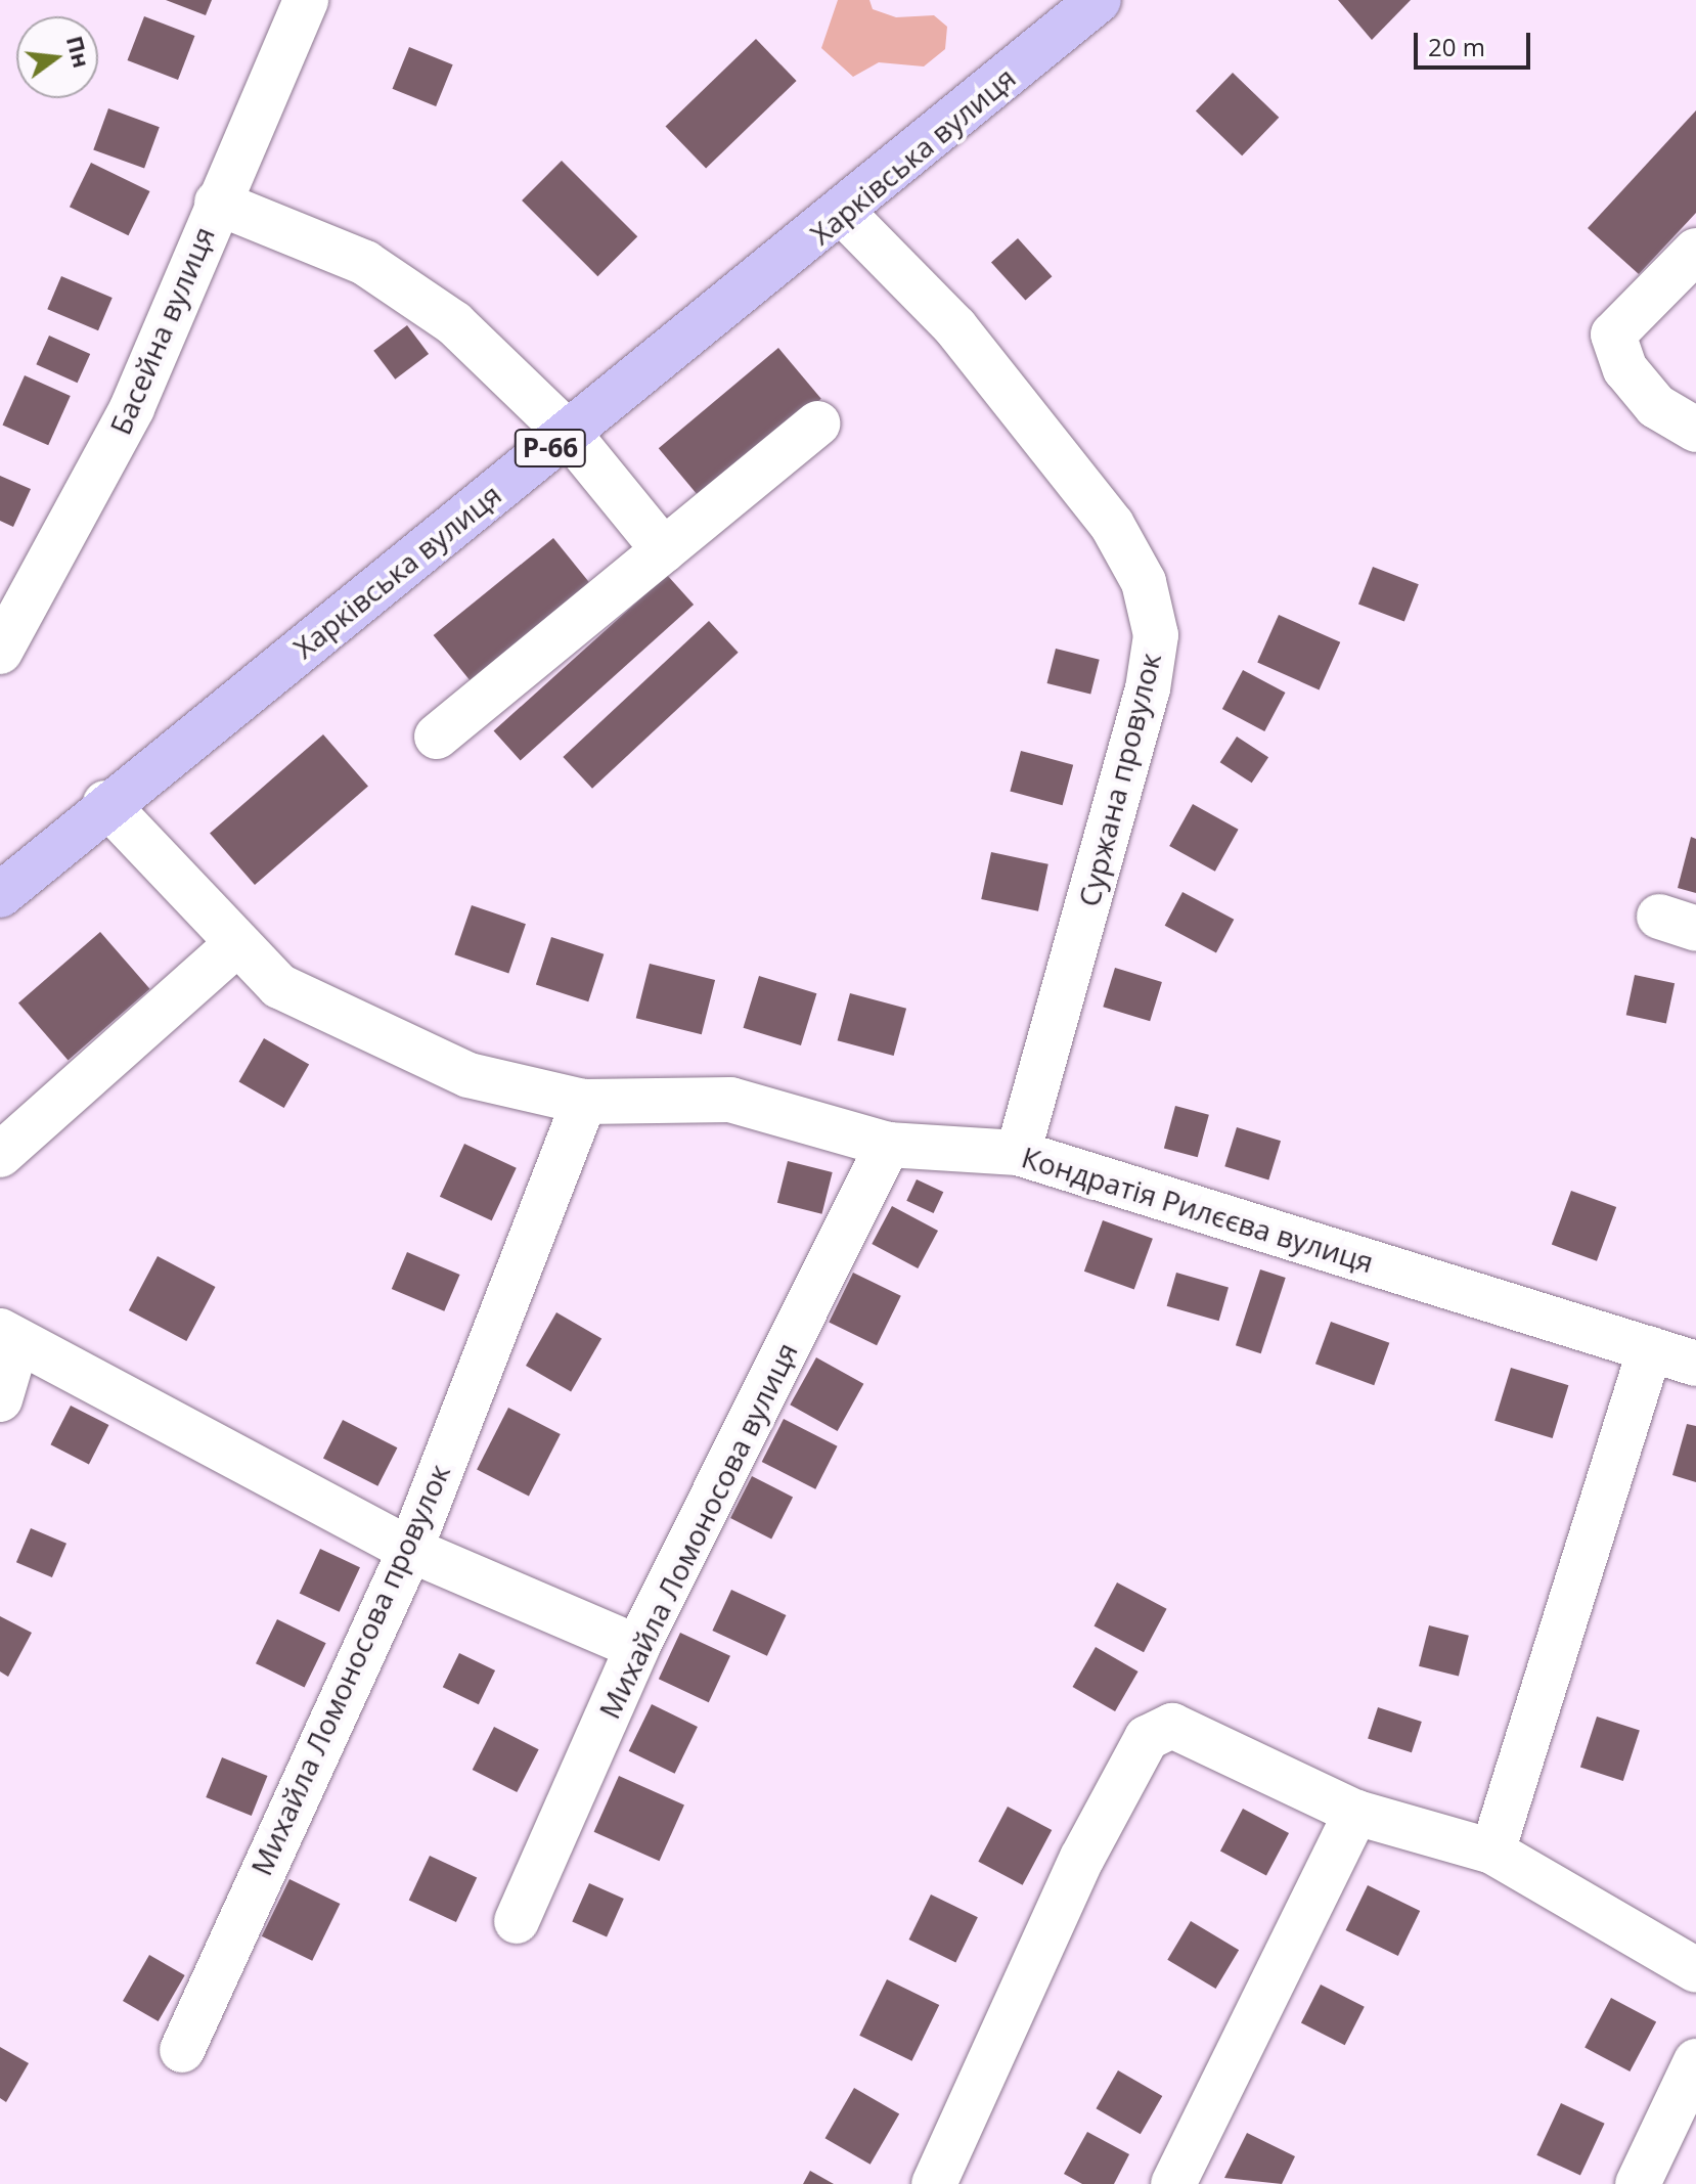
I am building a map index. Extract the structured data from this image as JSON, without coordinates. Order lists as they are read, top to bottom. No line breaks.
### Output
{"streets":{"main road":["Харківська вулиця","Р-66"],"street":["Басейна вулиця","Суржана провулок","Кондратія Рилєєва вулиця","Михайла Ломоносова вулиця","Михайла Ломоносова провулок"]},"crossings":[["Харківська вулиця","Суржана провулок"],["Харківська вулиця","Кондратія Рилєєва вулиця"],["Суржана провулок","Кондратія Рилєєва вулиця"],["Кондратія Рилєєва вулиця","Михайла Ломоносова вулиця"],["Кондратія Рилєєва вулиця","Михайла Ломоносова провулок"]],"scale_bar":"20 m","north":"right"}
